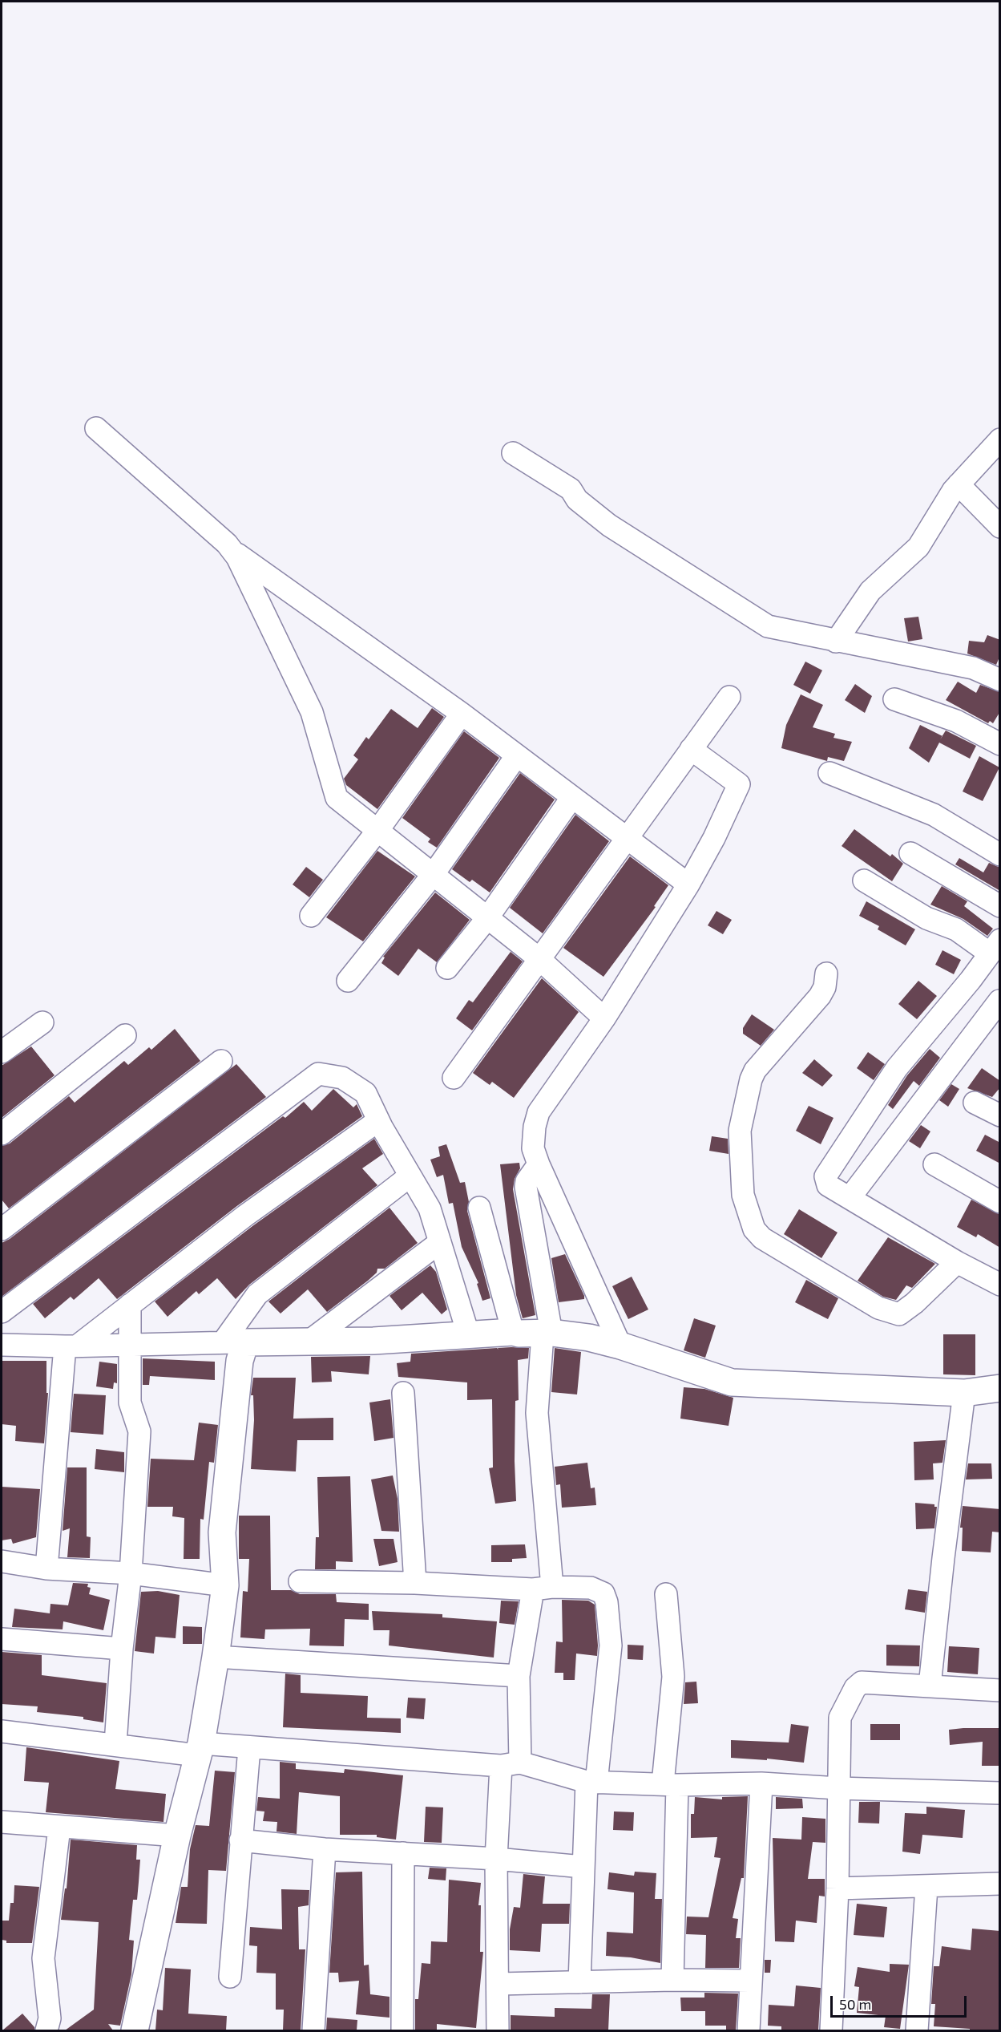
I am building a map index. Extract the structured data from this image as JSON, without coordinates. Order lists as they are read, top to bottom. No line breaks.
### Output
{"scale_bar":"50 m"}
